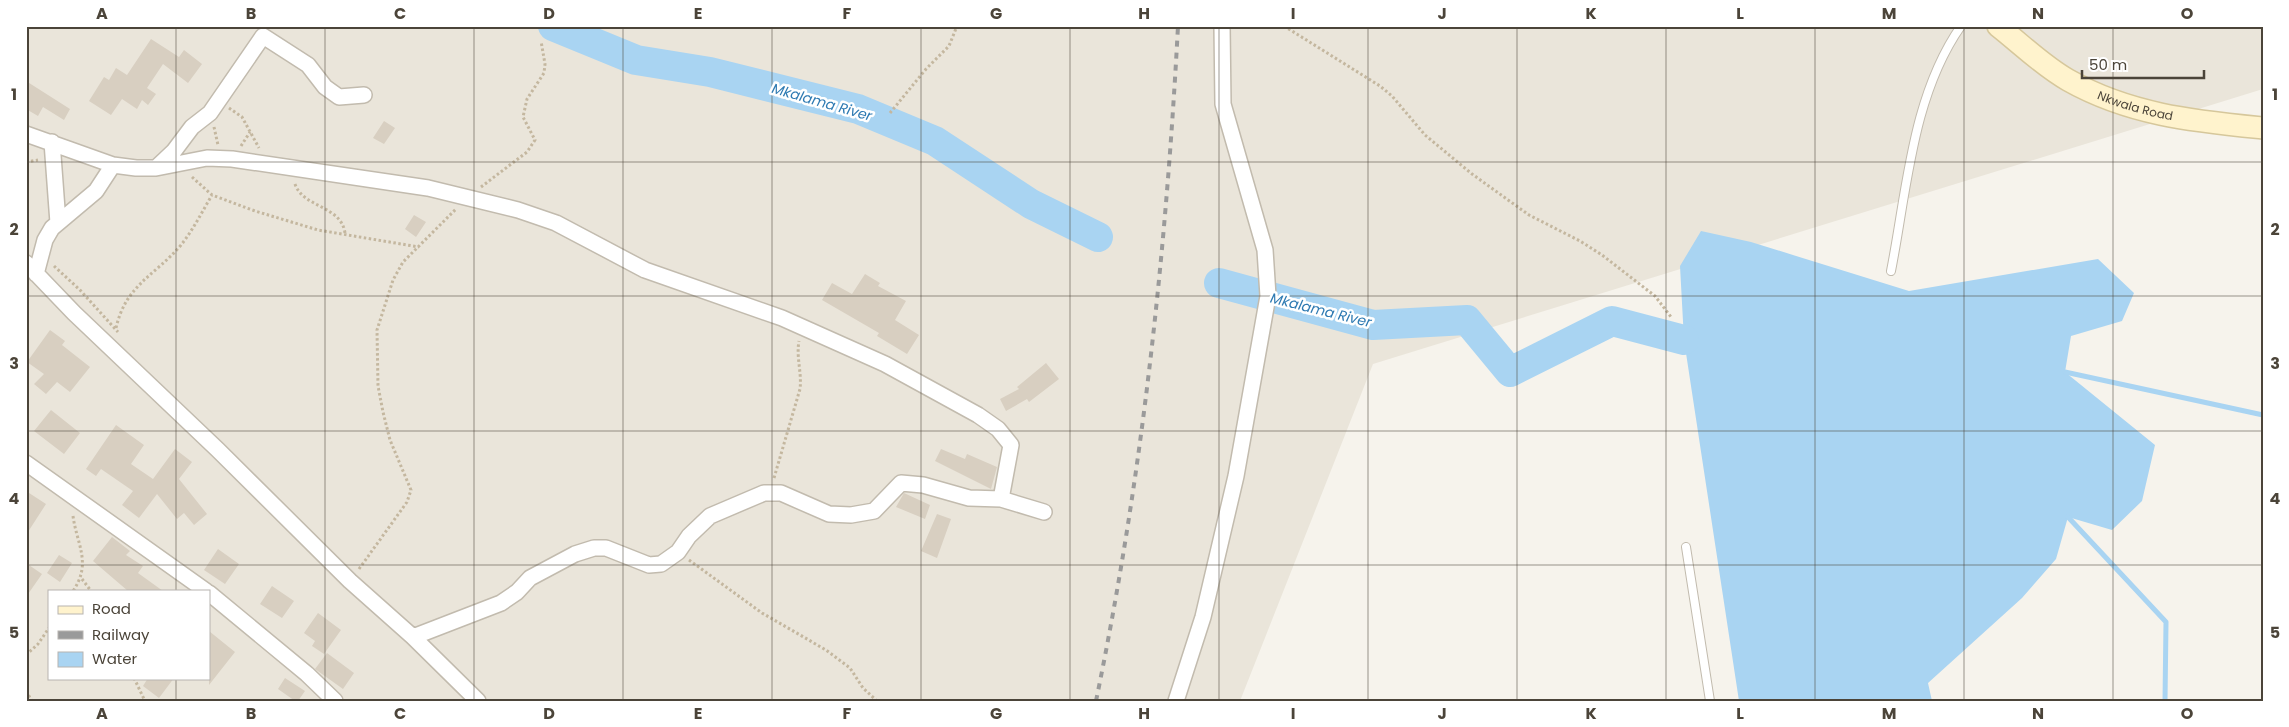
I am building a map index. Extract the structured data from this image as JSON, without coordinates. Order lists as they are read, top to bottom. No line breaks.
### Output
{"streets":{"street":["Nkwala Road"]},"water":["Mkalama River"],"legend":["Road","Railway","Water"],"scale_bar":"50 m","grid":{"columns":["A","B","C","D","E","F","G","H","I","J","K","L","M","N","O"],"rows":["1","2","3","4","5"]}}
